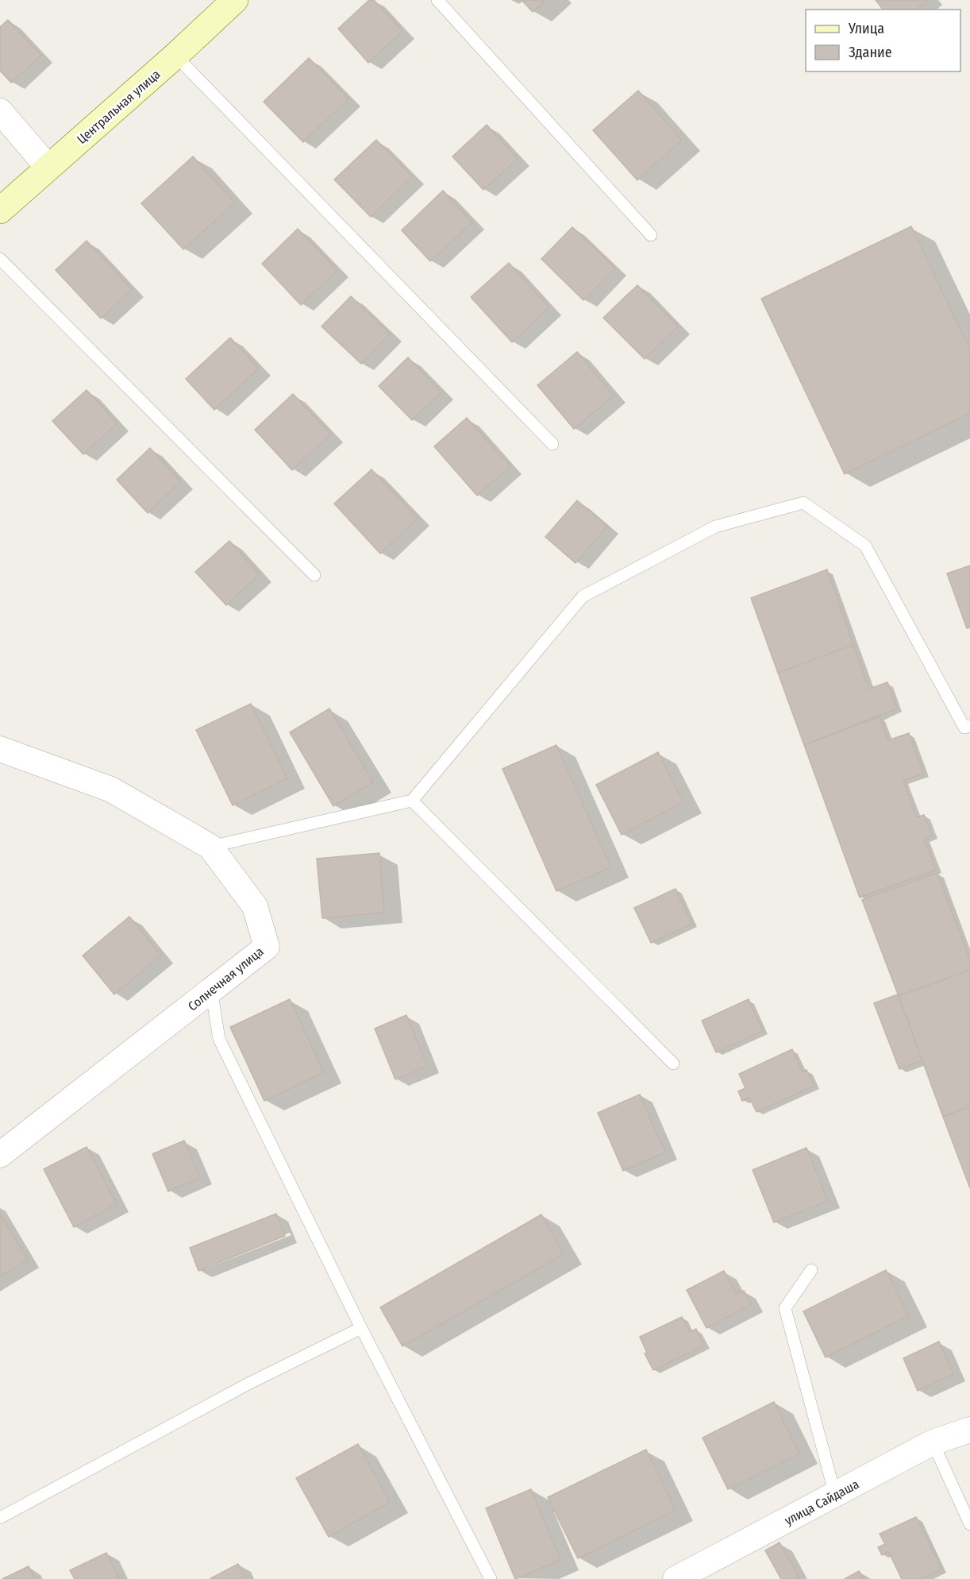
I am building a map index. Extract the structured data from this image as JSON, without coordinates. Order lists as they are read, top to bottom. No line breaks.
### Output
{"streets":{"street":["Центральная улица","Солнечная улица","улица Сайдаша"]},"legend":["Улица","Здание"]}
